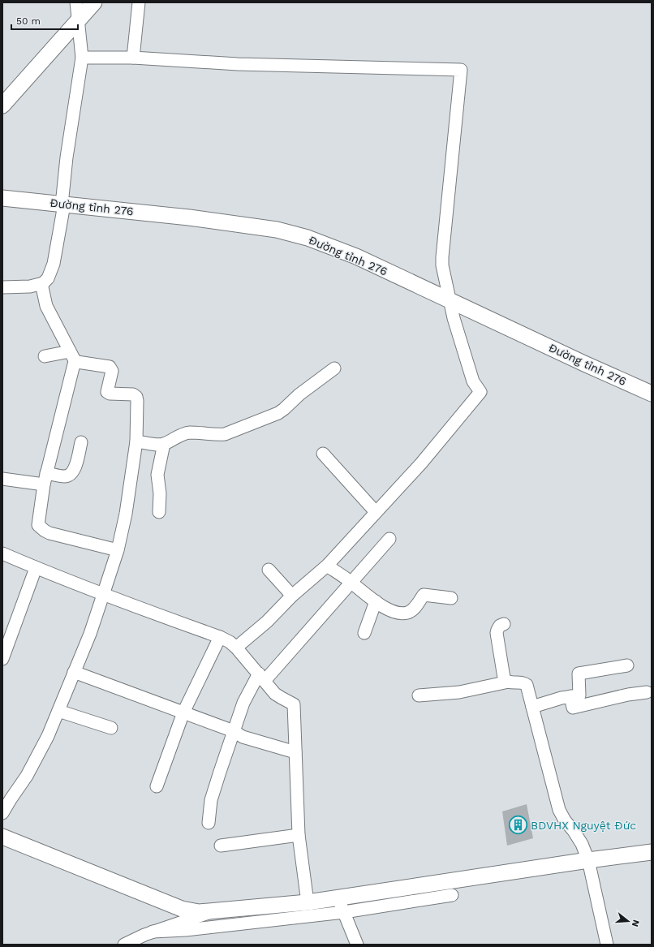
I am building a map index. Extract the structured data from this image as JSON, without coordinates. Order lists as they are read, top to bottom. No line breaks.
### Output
{"streets":{"main road":["Đường tỉnh 276"]},"places":{"building":["BDVHX Nguyệt Đức"]},"scale_bar":"50 m","north":"right"}
